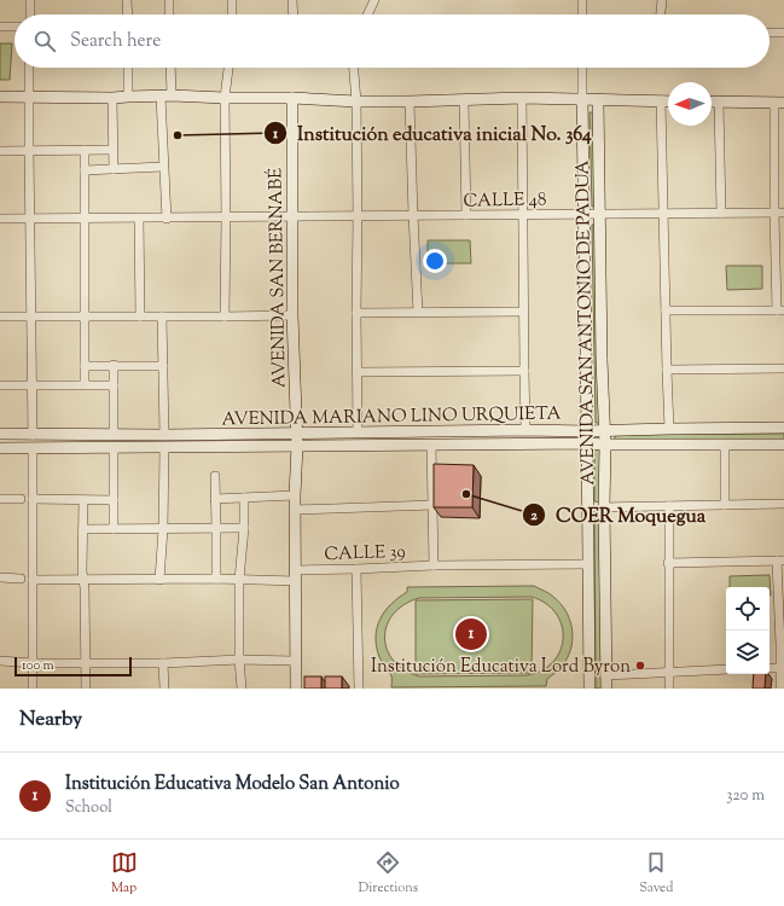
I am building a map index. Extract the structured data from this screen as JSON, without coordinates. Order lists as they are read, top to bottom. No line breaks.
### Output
{"streets":{"street":["CALLE 48","AVENIDA SAN BERNABÉ","AVENIDA SAN ANTONIO DE PADUA","AVENIDA MARIANO LINO URQUIETA","CALLE 39"]},"crossings":[["CALLE 48","AVENIDA SAN BERNABÉ"],["CALLE 48","AVENIDA SAN ANTONIO DE PADUA"],["AVENIDA SAN BERNABÉ","AVENIDA MARIANO LINO URQUIETA"],["AVENIDA SAN BERNABÉ","CALLE 39"],["AVENIDA SAN ANTONIO DE PADUA","AVENIDA MARIANO LINO URQUIETA"],["AVENIDA SAN ANTONIO DE PADUA","CALLE 39"]],"places":["Institución educativa inicial No. 364","COER Moquegua","Institución Educativa Lord Byron"],"scale_bar":"100 m","north":"left","page":{"search":"Search here","pins":"1","scale":"100 m","heading":"Nearby","list":[{"mark":"1","name":"Institución Educativa Modelo San Antonio","note":"School","value":"320 m"}],"nav":["Map","Directions","Saved"]}}
